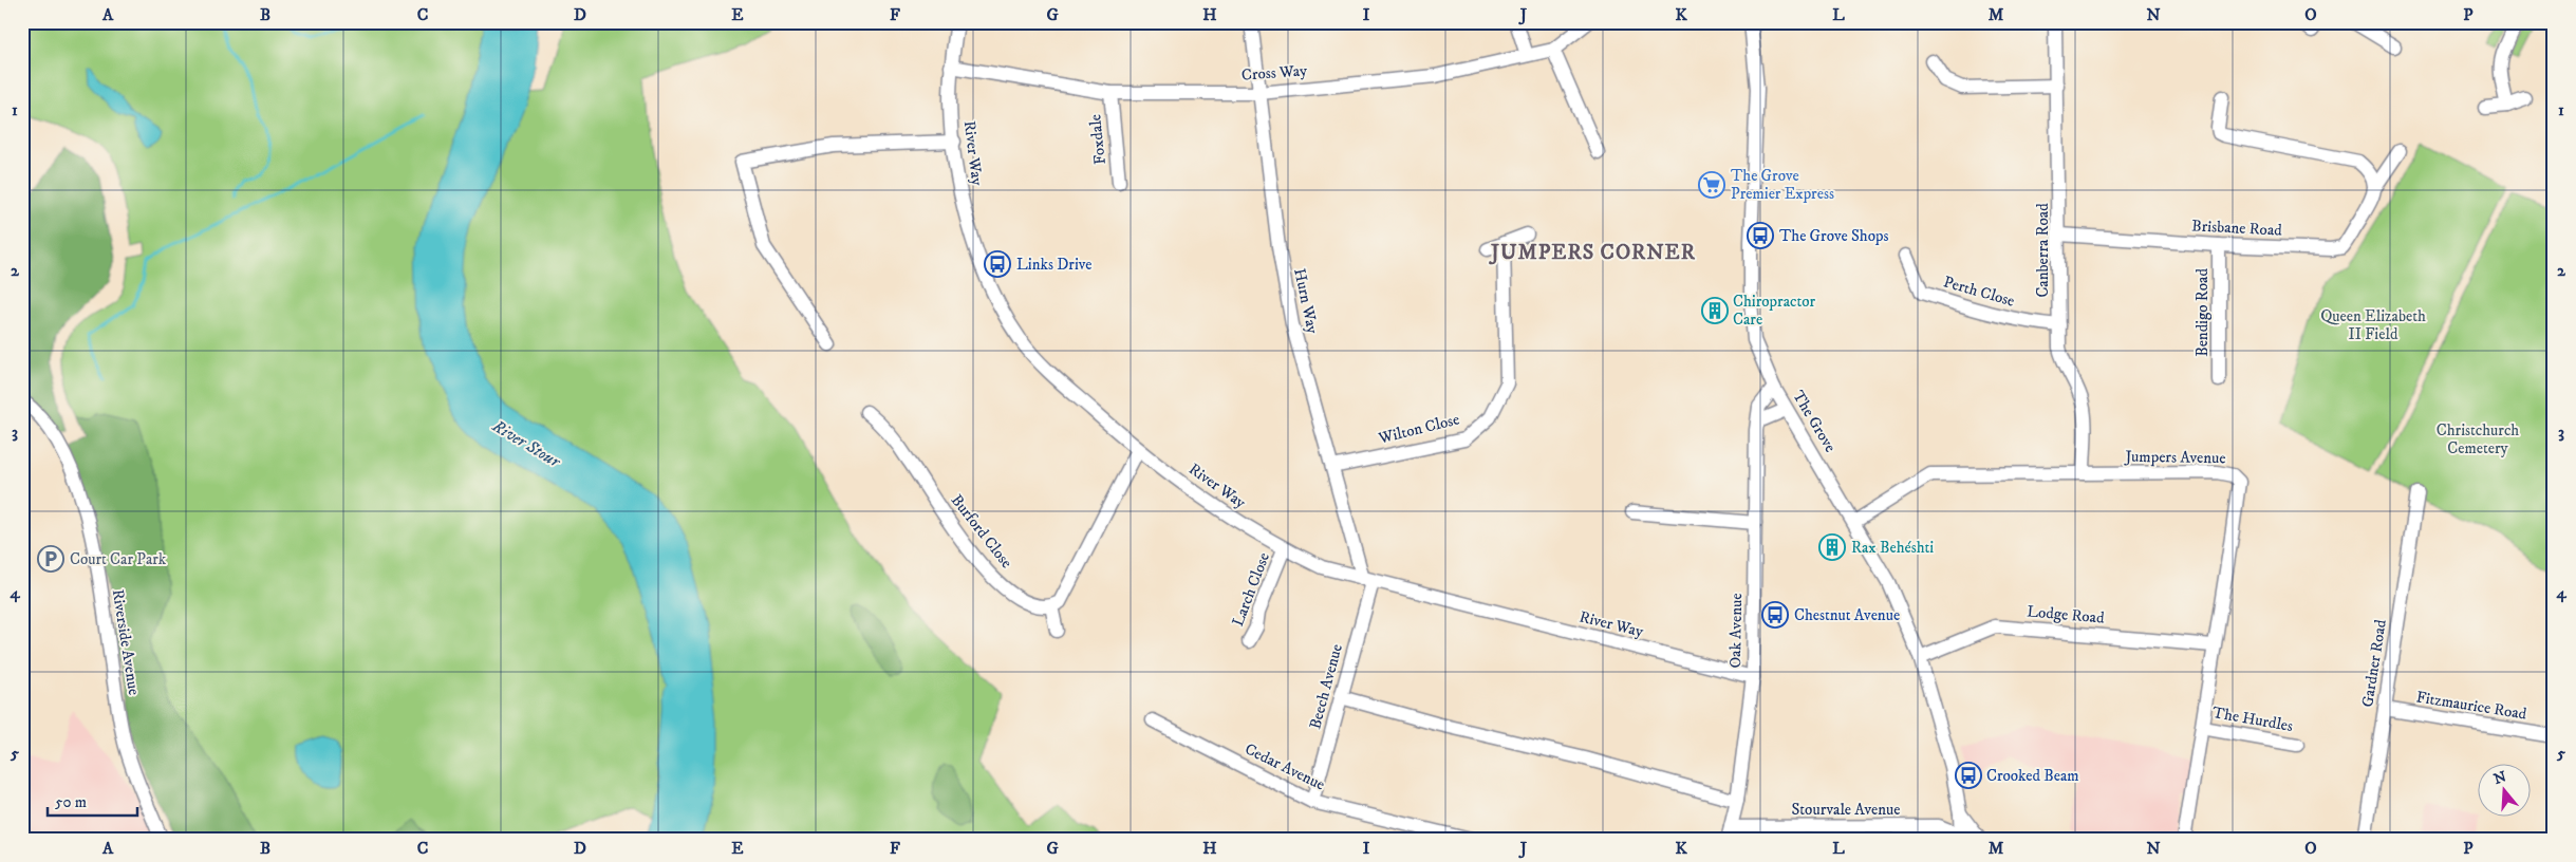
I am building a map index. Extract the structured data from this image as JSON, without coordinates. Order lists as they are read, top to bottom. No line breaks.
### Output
{"streets":{"street":["Cross Way","Foxdale","River Way","Brisbane Road","Canberra Road","Perth Close","Hurn Way","Bendigo Road","The Grove","Wilton Close","Jumpers Avenue","Burford Close","Larch Close","Lodge Road","Oak Avenue","Riverside Avenue","Gardner Road","Beech Avenue","Fitzmaurice Road","The Hurdles","Cedar Avenue","Stourvale Avenue"]},"crossings":[["Cross Way","Foxdale"],["Cross Way","River Way"],["Cross Way","Hurn Way"],["River Way","Hurn Way"],["River Way","Larch Close"],["River Way","Oak Avenue"],["River Way","Beech Avenue"],["Brisbane Road","Canberra Road"],["Brisbane Road","Bendigo Road"],["Canberra Road","Perth Close"],["Canberra Road","Jumpers Avenue"],["Hurn Way","Wilton Close"],["Hurn Way","Beech Avenue"],["The Grove","Jumpers Avenue"],["The Grove","Lodge Road"],["The Grove","Oak Avenue"],["The Grove","Stourvale Avenue"],["Jumpers Avenue","Lodge Road"],["Jumpers Avenue","The Hurdles"],["Oak Avenue","Stourvale Avenue"],["Gardner Road","Fitzmaurice Road"],["Beech Avenue","Cedar Avenue"]],"districts":["JUMPERS CORNER"],"water":["River Stour"],"parks":["Queen Elizabeth II Field","Christchurch Cemetery"],"places":{"supermarket":["The Grove Premier Express"],"bus stop":["The Grove Shops","Links Drive","Chestnut Avenue","Crooked Beam"],"building":["Chiropractor Care","Rax Behéshti"],"parking":["Court Car Park"]},"scale_bar":"50 m","north":"top","grid":{"columns":["A","B","C","D","E","F","G","H","I","J","K","L","M","N","O","P"],"rows":["1","2","3","4","5"]}}
